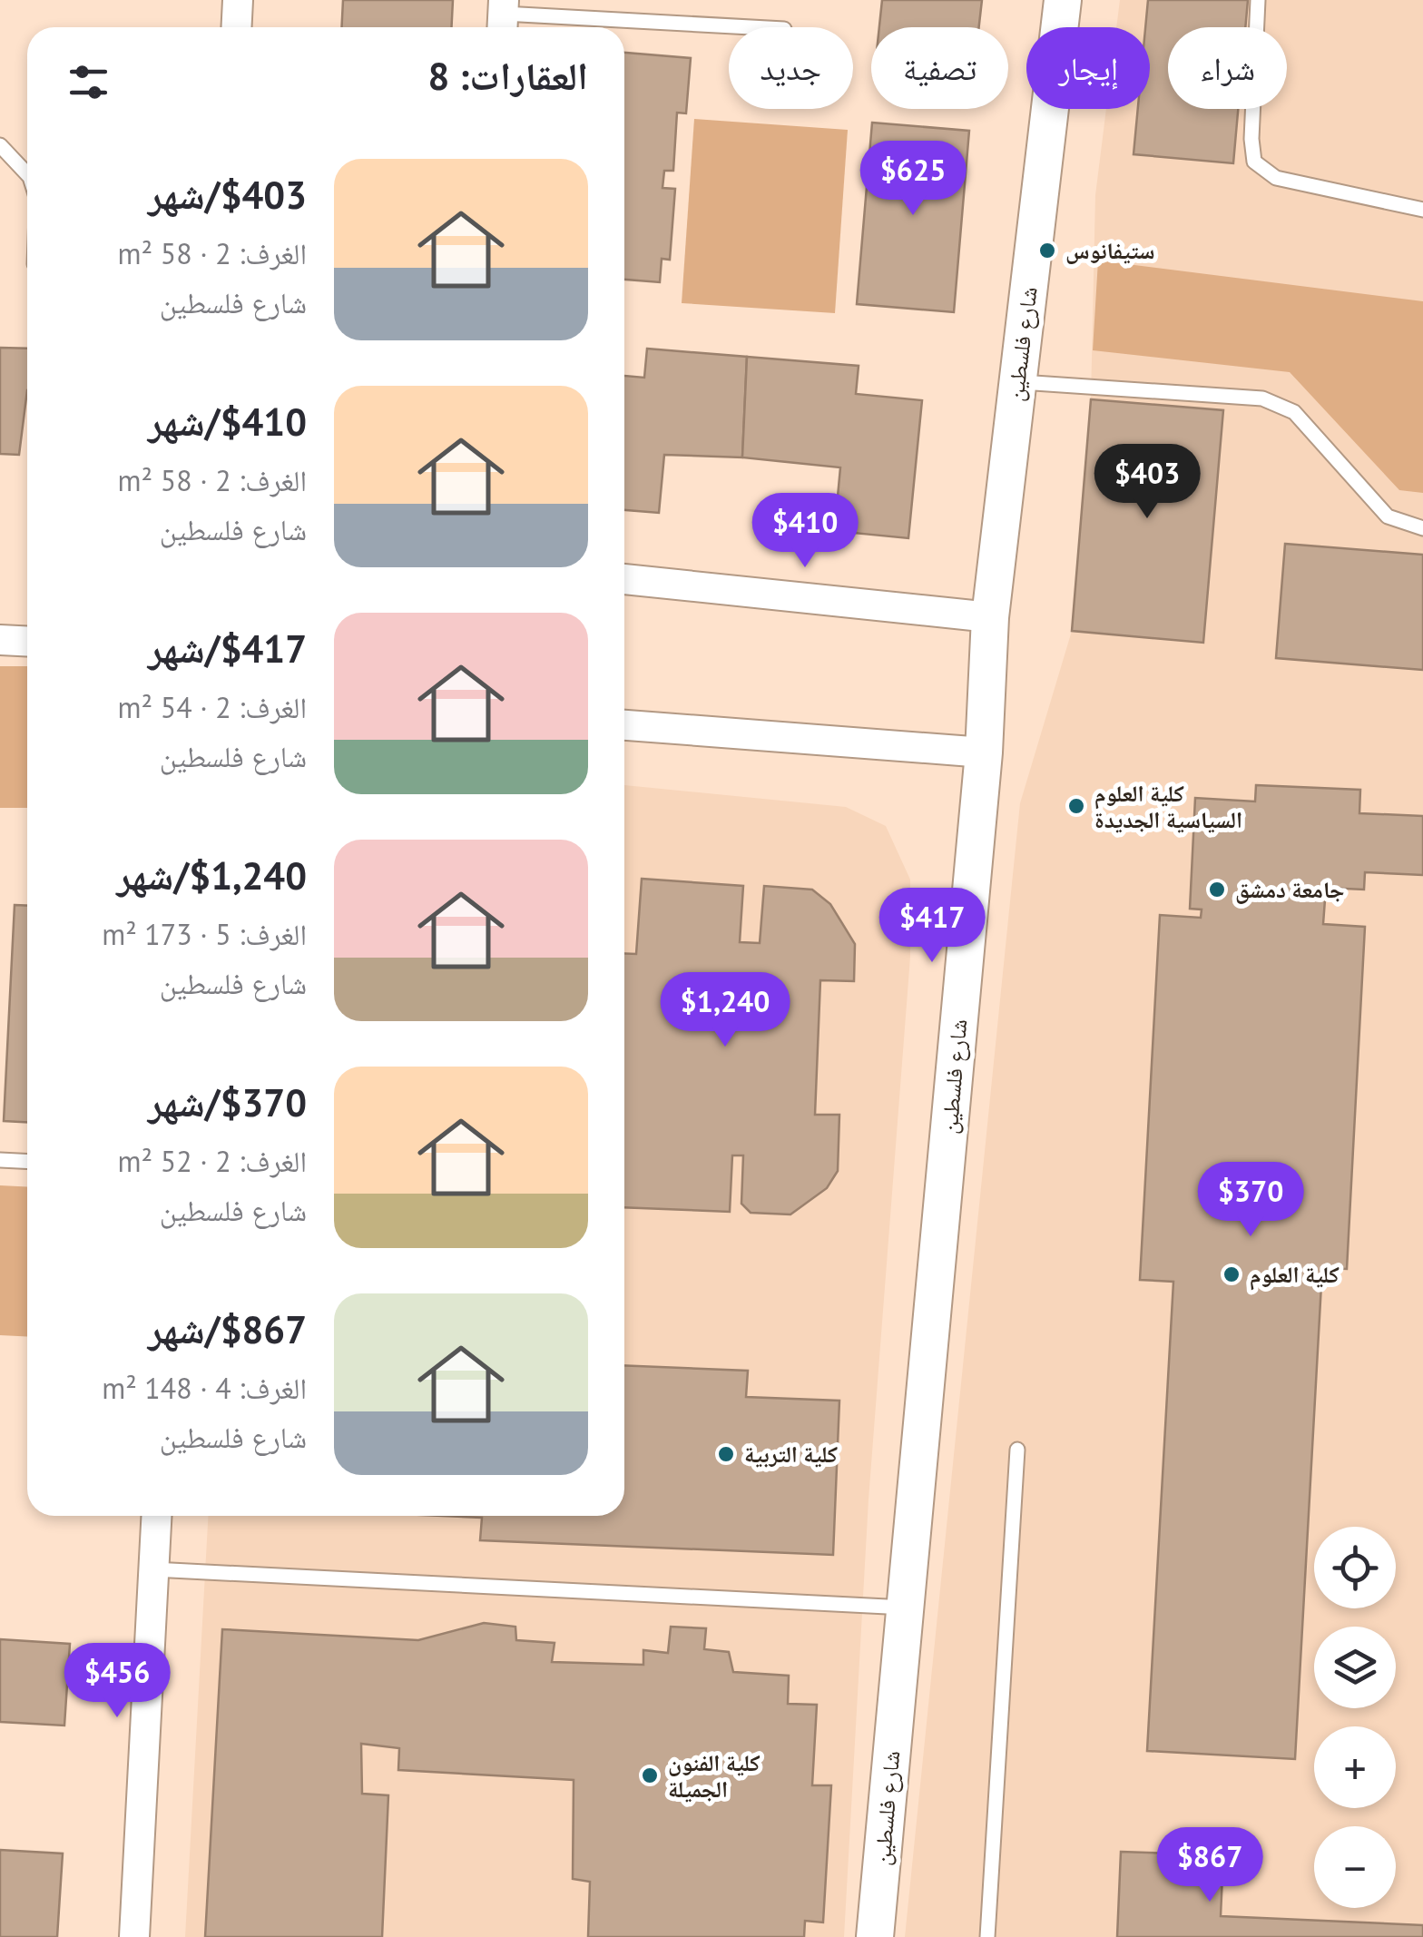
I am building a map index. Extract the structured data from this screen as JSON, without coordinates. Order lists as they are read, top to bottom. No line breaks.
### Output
{"streets":{"street":["شارع فلسطين"]},"places":["ستيفانوس","كلية العلوم السياسية الجديدة","جامعة دمشق","كلية العلوم","كلية التربية","كلية الفنون الجميلة"],"page":{"chip":["شراء","إيجار","تصفية","جديد"],"heading":"العقارات: 8","list":[{"name":"$403/شهر","note":"الغرف: 2 · 58 m² · شارع فلسطين"},{"name":"$410/شهر","note":"الغرف: 2 · 58 m² · شارع فلسطين"},{"name":"$417/شهر","note":"الغرف: 2 · 54 m² · شارع فلسطين"},{"name":"$1,240/شهر","note":"الغرف: 5 · 173 m² · شارع فلسطين"},{"name":"$370/شهر","note":"الغرف: 2 · 52 m² · شارع فلسطين"},{"name":"$867/شهر","note":"الغرف: 4 · 148 m² · شارع فلسطين"}],"price":["$625","$403","$410","$417","$1,240","$370","$456","$867"],"map_buttons":["+","−"]}}
